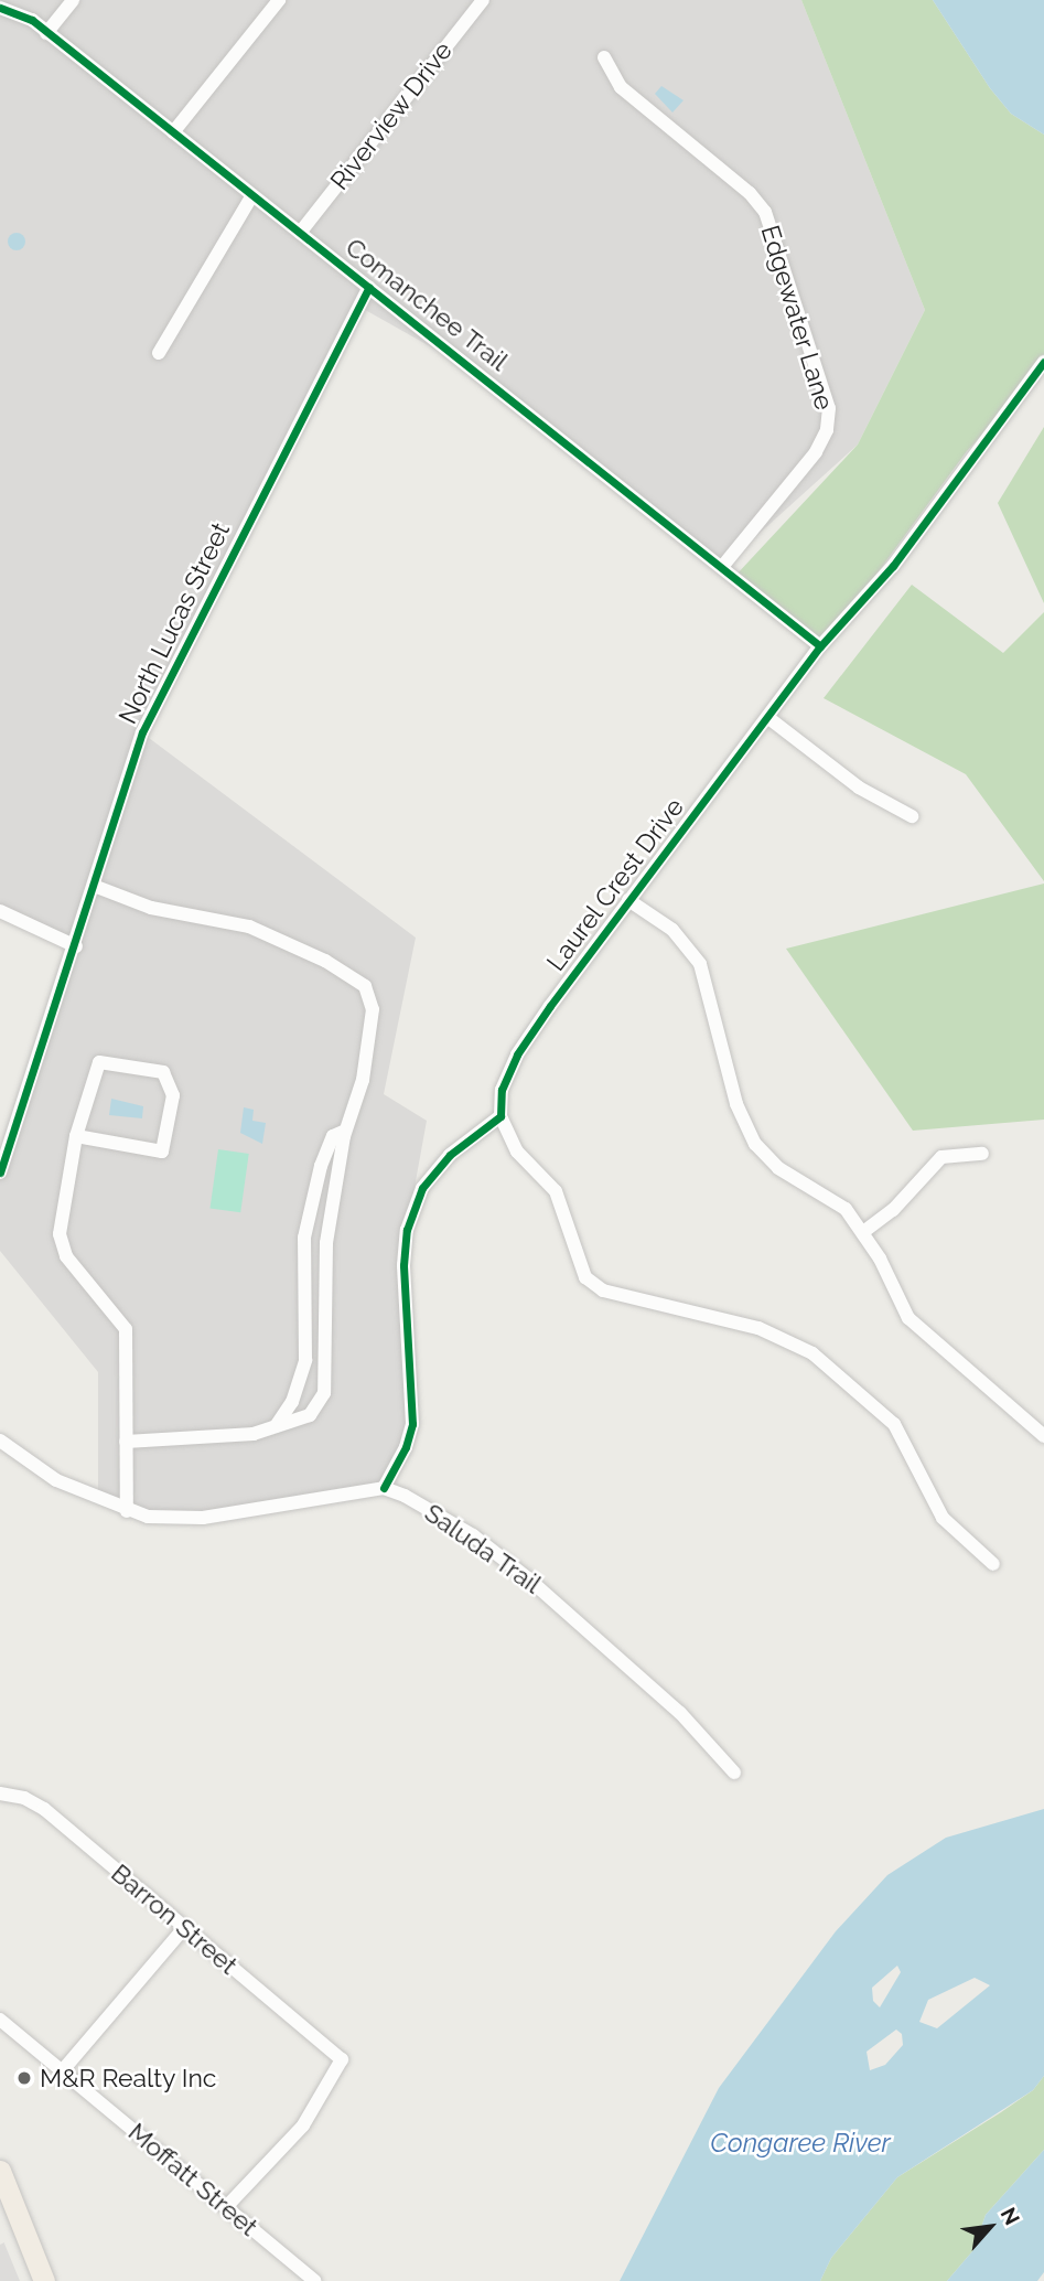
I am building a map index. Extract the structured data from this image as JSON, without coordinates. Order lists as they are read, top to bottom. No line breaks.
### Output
{"streets":{"street":["Riverview Drive","Comanchee Trail","Edgewater Lane","North Lucas Street","Laurel Crest Drive","Saluda Trail","Barron Street","Moffatt Street"]},"crossings":[["Riverview Drive","Comanchee Trail"],["Comanchee Trail","Edgewater Lane"],["Comanchee Trail","North Lucas Street"],["Comanchee Trail","Laurel Crest Drive"],["Barron Street","Moffatt Street"]],"water":["Congaree River"],"places":["M&R Realty Inc"],"north":"top right"}
